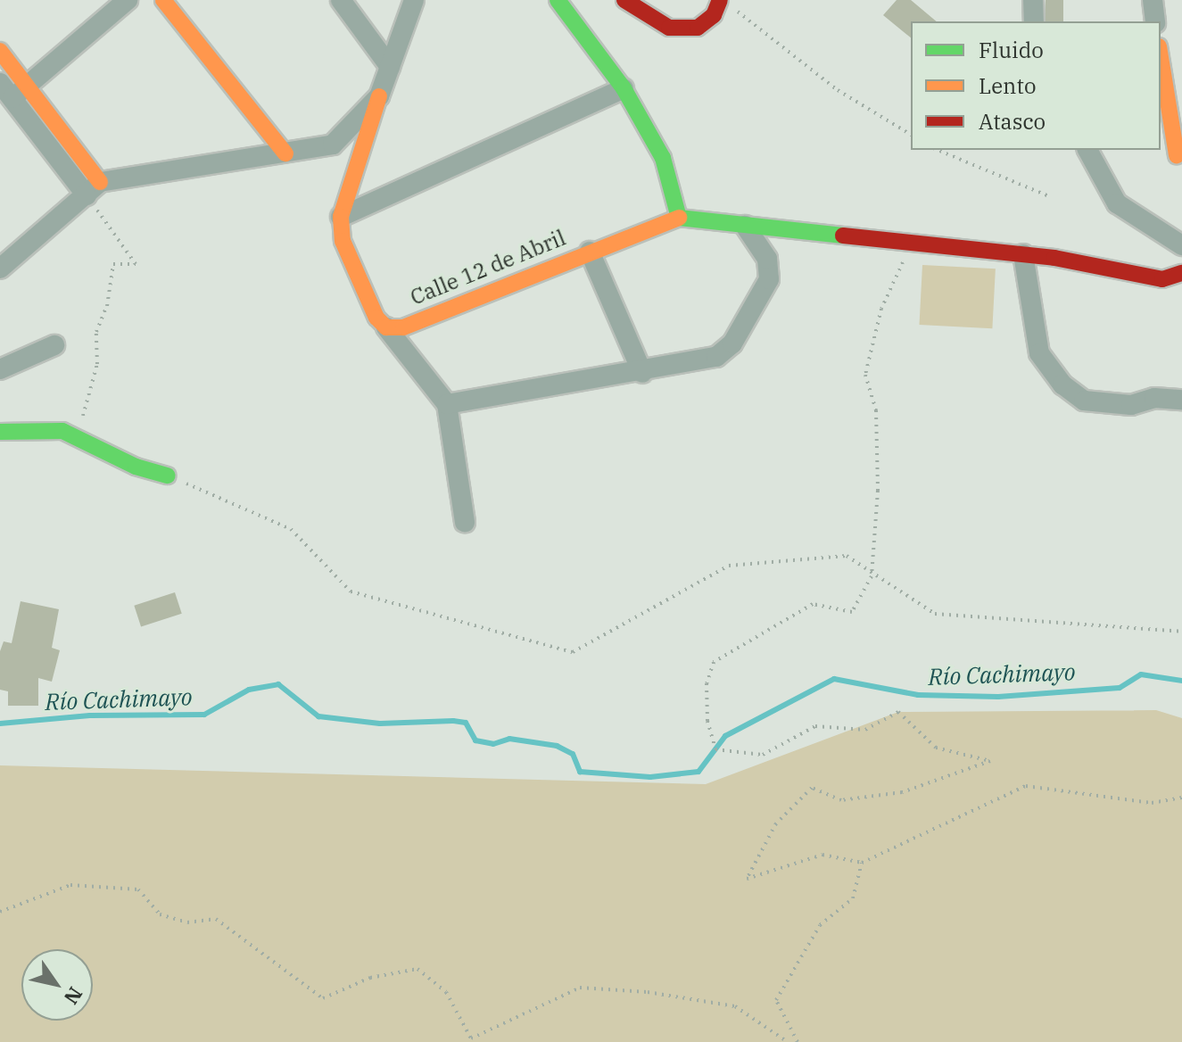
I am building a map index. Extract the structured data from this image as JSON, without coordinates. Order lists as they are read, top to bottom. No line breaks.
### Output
{"streets":{"street":["Calle 12 de Abril"]},"water":["Río Cachimayo"],"legend":["Fluido","Lento","Atasco"],"north":"bottom right"}
